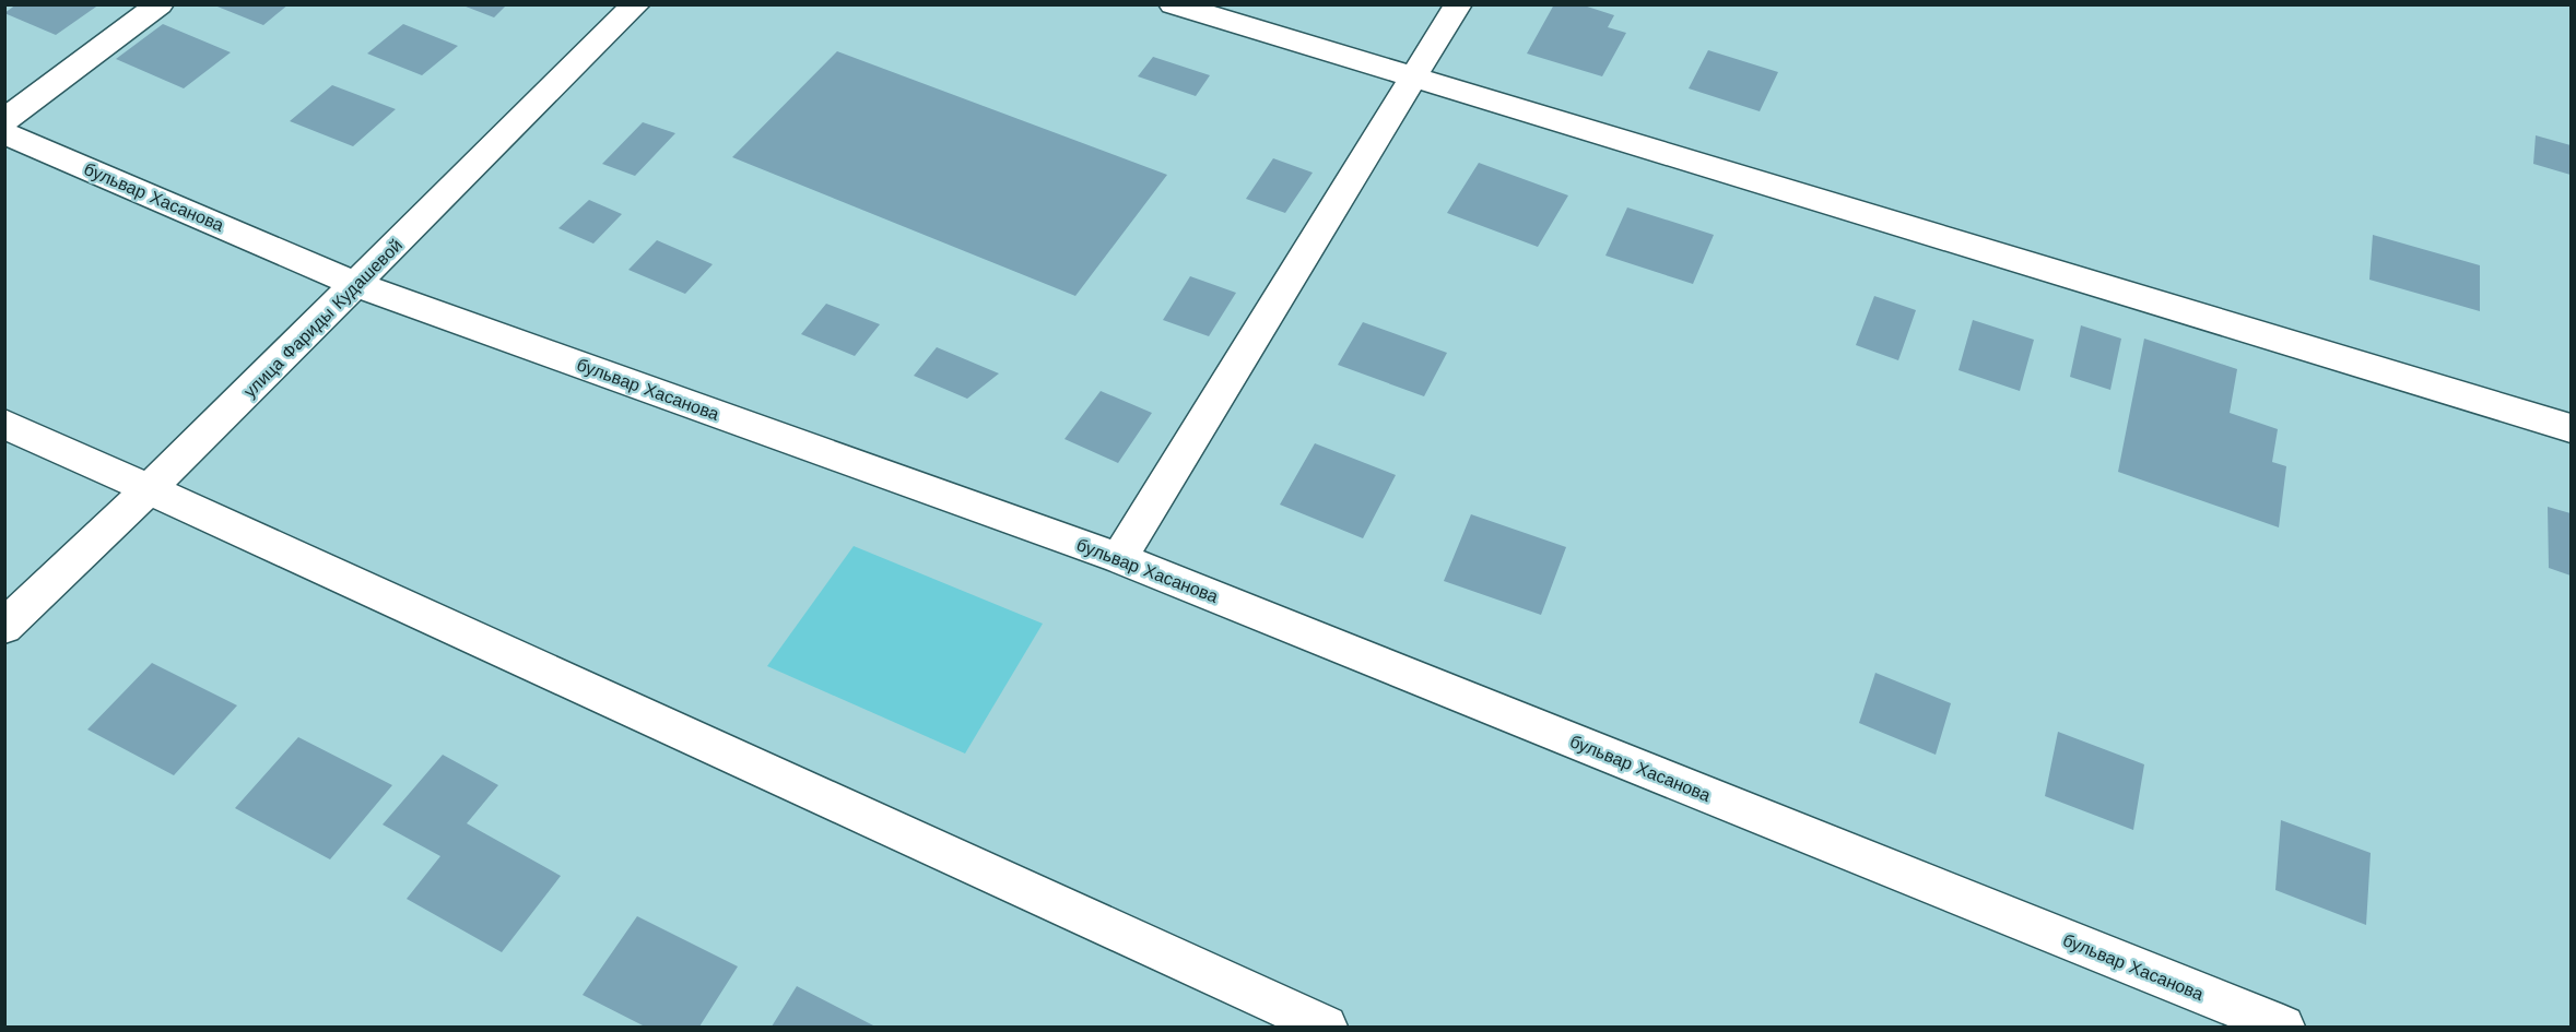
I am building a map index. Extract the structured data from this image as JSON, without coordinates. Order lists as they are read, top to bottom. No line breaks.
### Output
{"streets":{"street":["бульвар Хасанова","улица Фариды Кудашевой"]},"crossings":[["бульвар Хасанова","улица Фариды Кудашевой"]]}
